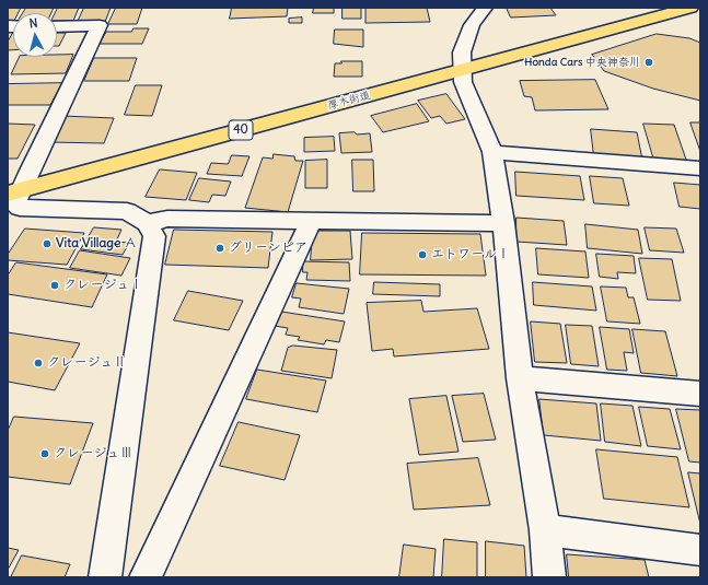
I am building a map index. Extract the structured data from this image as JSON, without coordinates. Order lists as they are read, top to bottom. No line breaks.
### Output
{"streets":{"main road":["厚木街道","40"]},"places":["Honda Cars 中央神奈川","Vita Village Ａ","グリーンピア","エトワールⅠ","クレージュⅠ","クレージュⅡ","クレージュⅢ"],"north":"top"}
